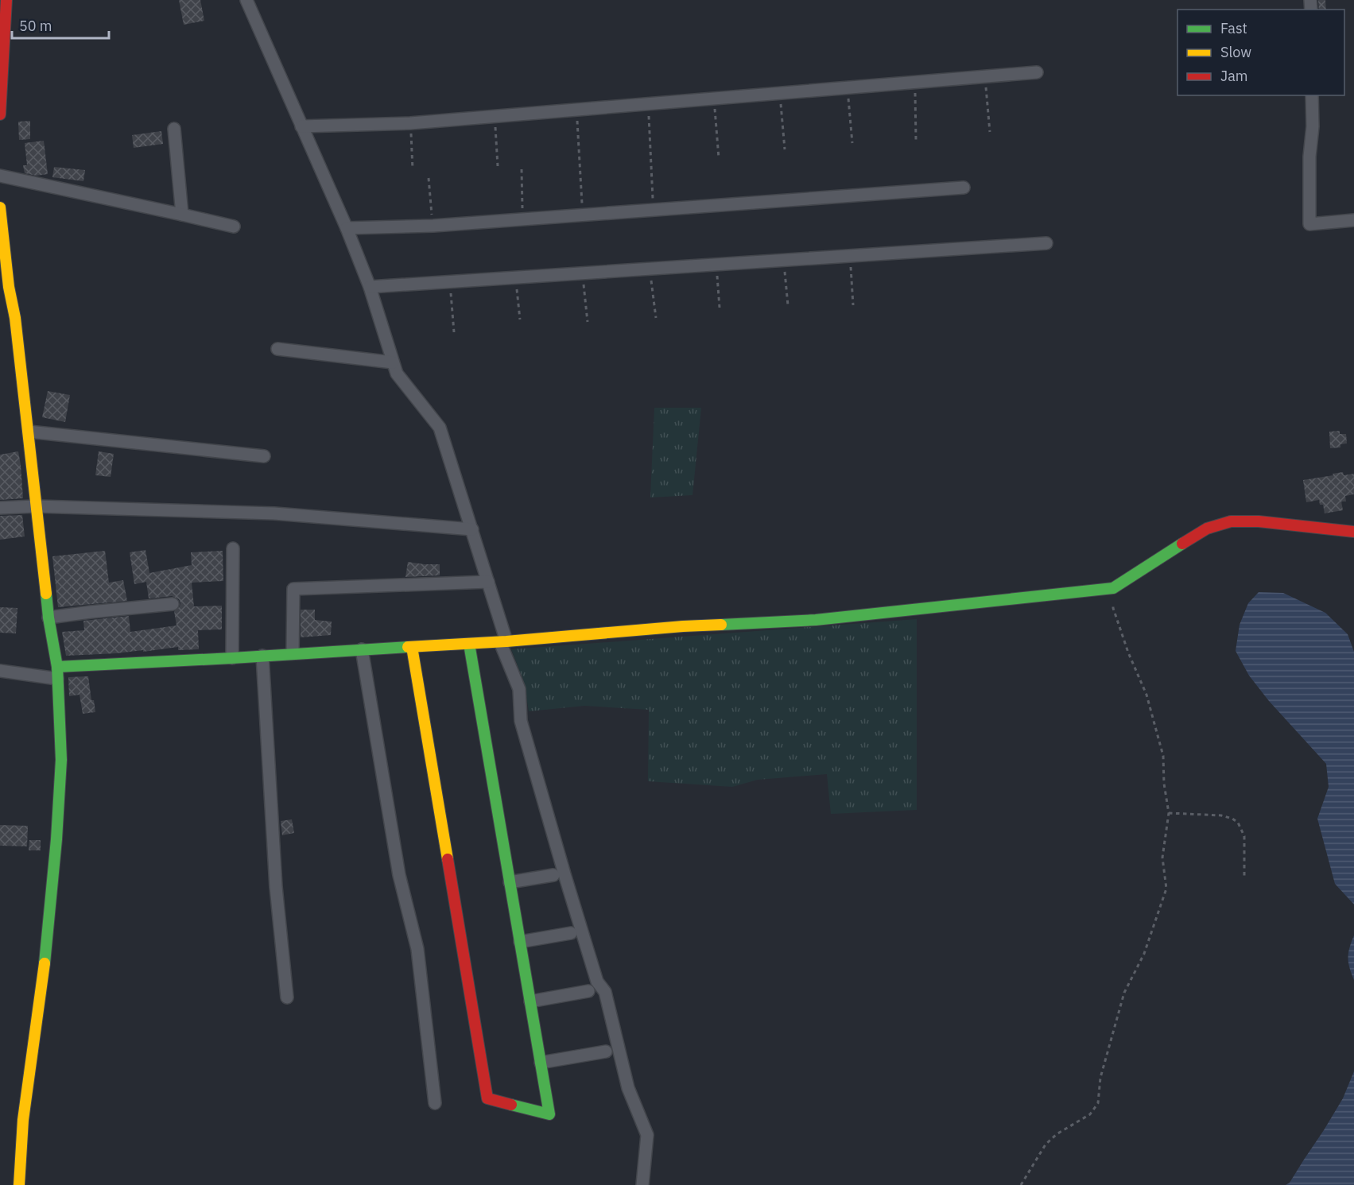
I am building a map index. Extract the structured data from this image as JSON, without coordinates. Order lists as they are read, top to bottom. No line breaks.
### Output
{"legend":["Fast","Slow","Jam"],"scale_bar":"50 m"}
